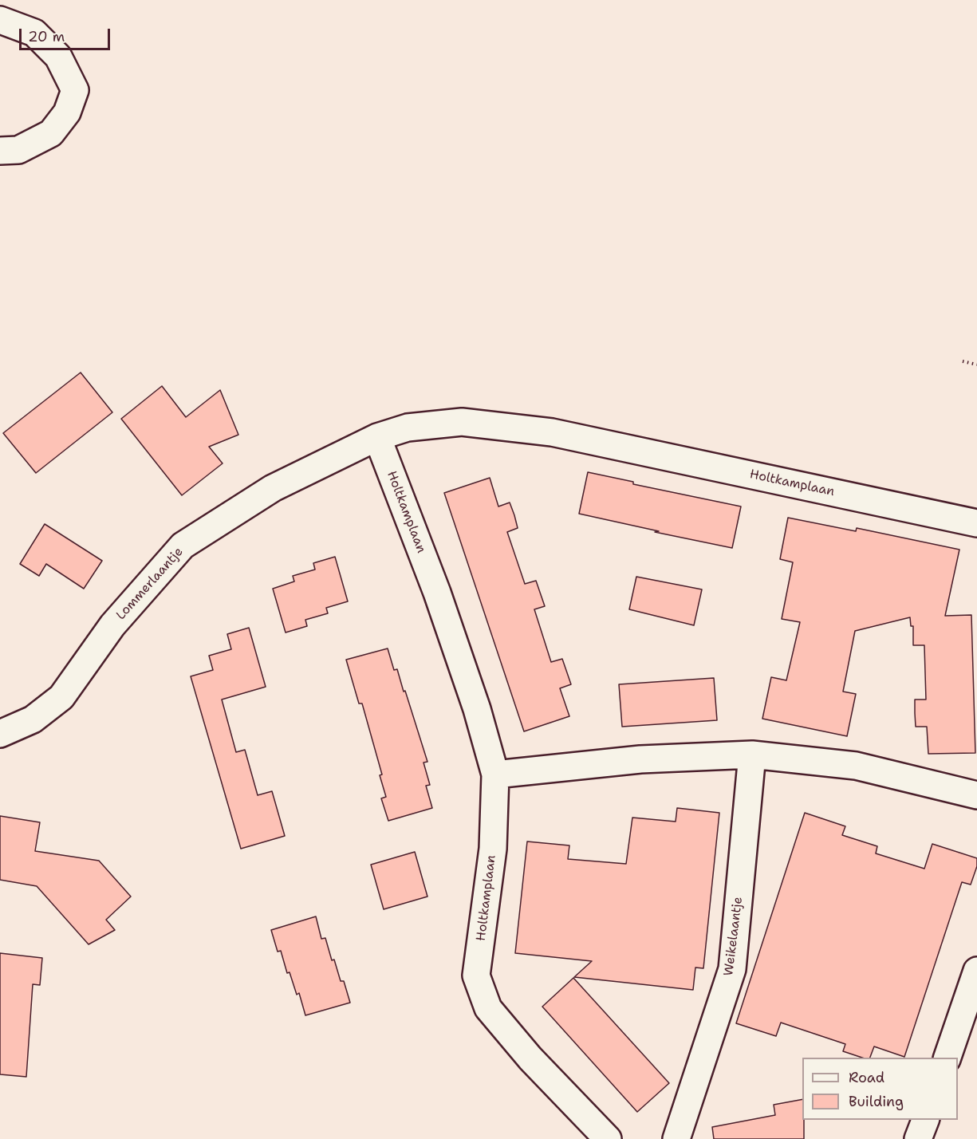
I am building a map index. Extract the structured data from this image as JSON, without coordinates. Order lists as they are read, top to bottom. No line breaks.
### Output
{"streets":{"street":["Holtkamplaan","Lommerlaantje","Weikelaantje"]},"crossings":[["Holtkamplaan","Lommerlaantje"]],"legend":["Road","Building"],"scale_bar":"20 m"}
